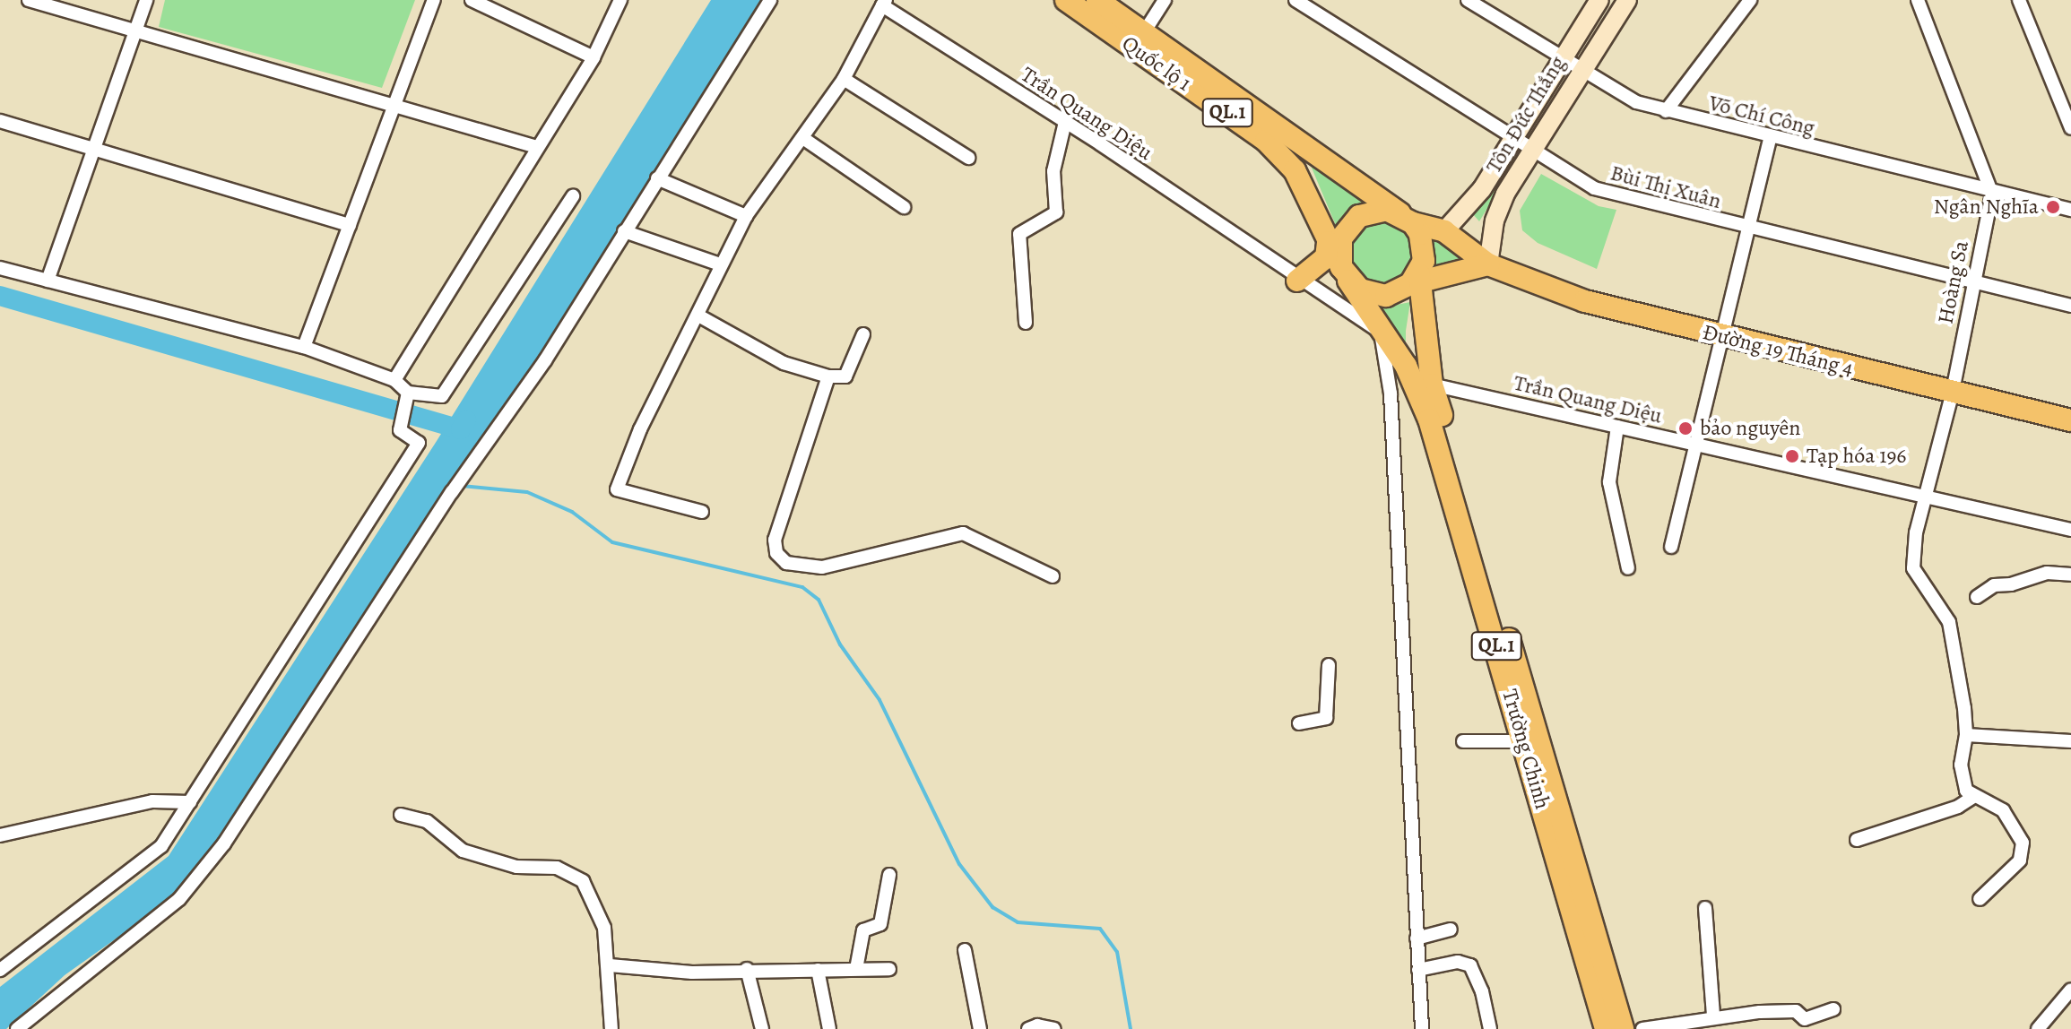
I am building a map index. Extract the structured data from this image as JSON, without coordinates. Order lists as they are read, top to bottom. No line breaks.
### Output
{"streets":{"main road":["Quốc lộ 1","QL.1","Tôn Đức Thắng","Đường 19 Tháng 4","Trường Chinh"],"street":["Trần Quang Diệu","Võ Chí Công","Bùi Thị Xuân","Hoàng Sa"]},"crossings":[["Quốc lộ 1","QL.1"],["Quốc lộ 1","Đường 19 Tháng 4"],["Quốc lộ 1","Trường Chinh"],["QL.1","Đường 19 Tháng 4"],["QL.1","Trường Chinh"],["Trần Quang Diệu","Hoàng Sa"],["Trần Quang Diệu","Trường Chinh"],["Tôn Đức Thắng","Võ Chí Công"],["Tôn Đức Thắng","Bùi Thị Xuân"],["Tôn Đức Thắng","Đường 19 Tháng 4"],["Võ Chí Công","Hoàng Sa"],["Bùi Thị Xuân","Hoàng Sa"],["Hoàng Sa","Đường 19 Tháng 4"],["Đường 19 Tháng 4","Trường Chinh"]],"places":["Ngân Nghĩa","bảo nguyên","Tạp hóa 196"]}
